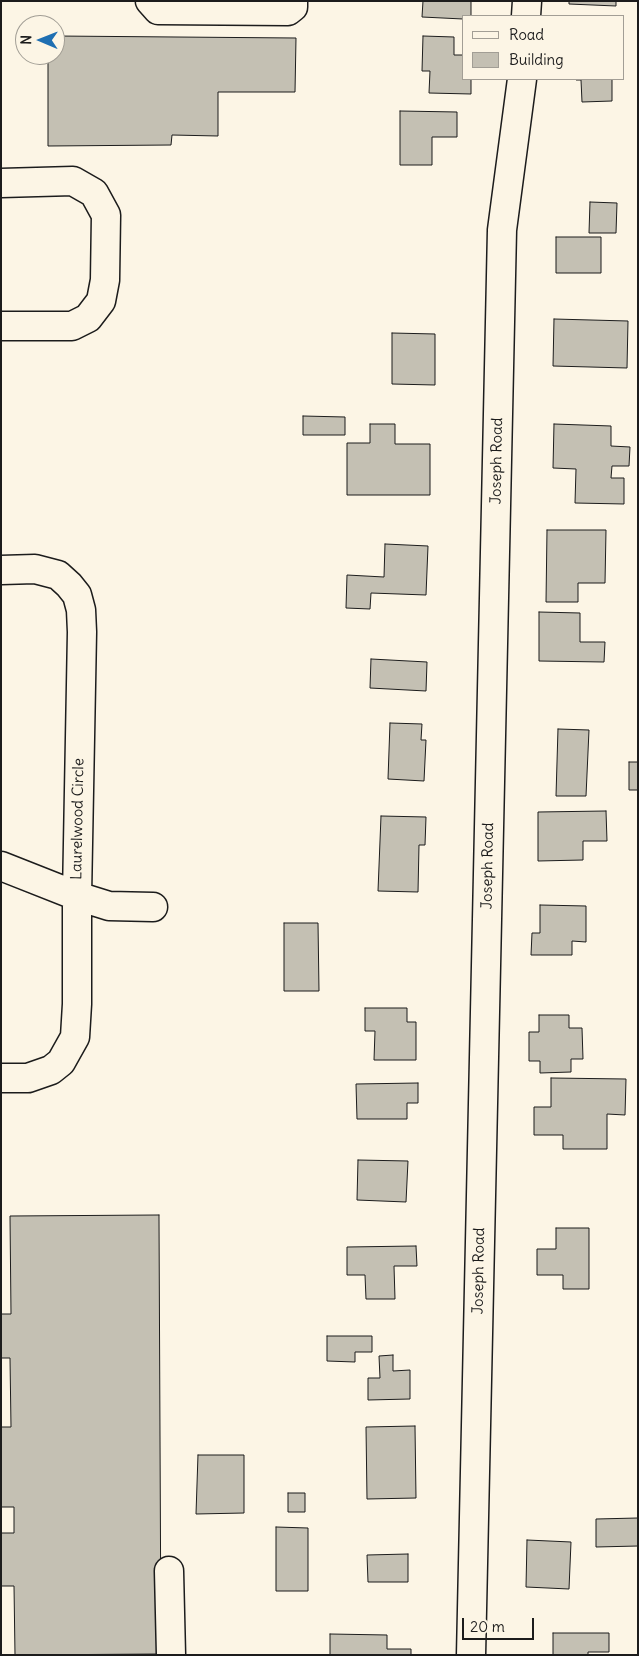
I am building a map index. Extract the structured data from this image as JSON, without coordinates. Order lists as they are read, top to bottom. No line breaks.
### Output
{"streets":{"street":["Joseph Road","Laurelwood Circle"]},"legend":["Road","Building"],"scale_bar":"20 m","north":"left"}
